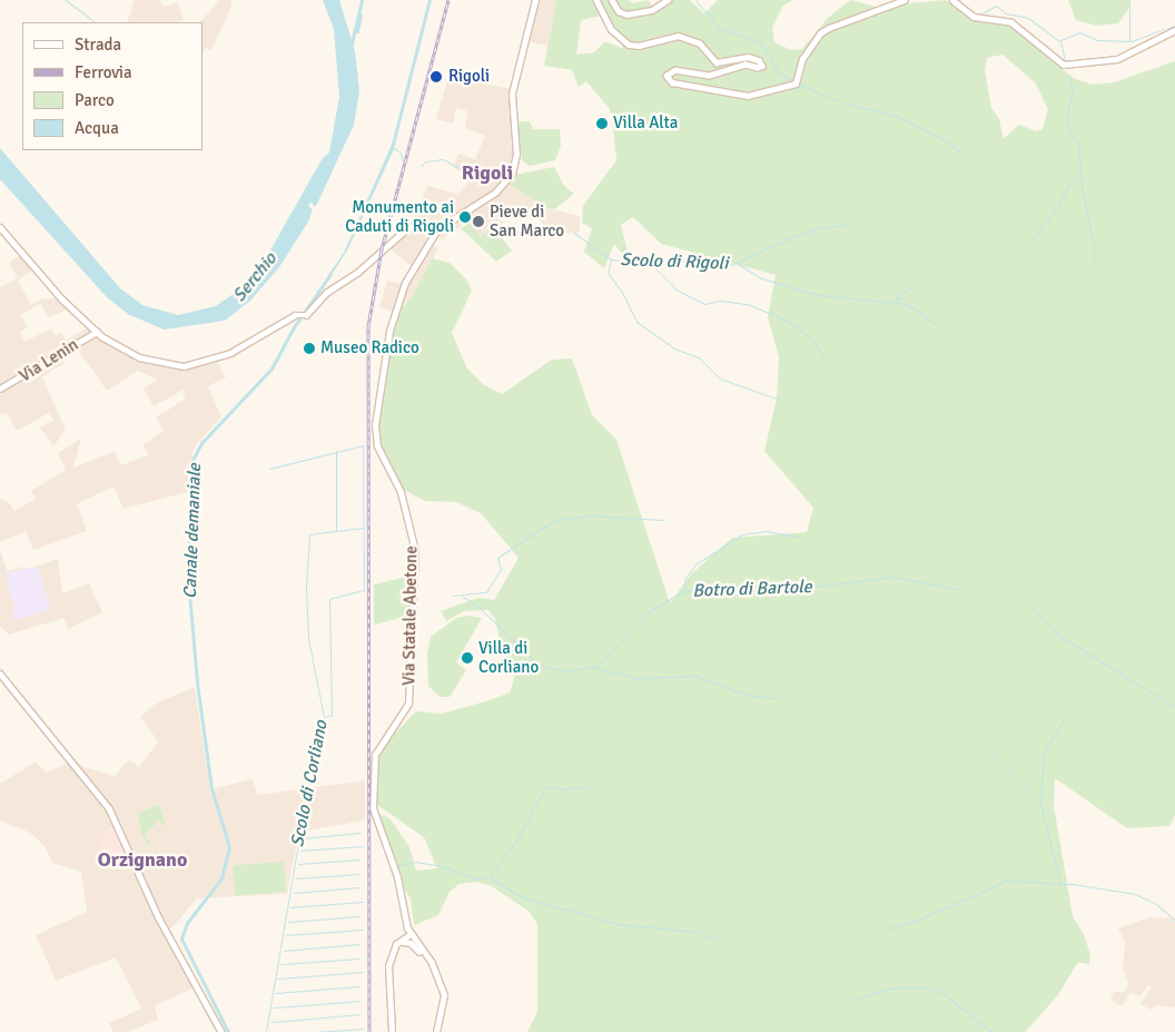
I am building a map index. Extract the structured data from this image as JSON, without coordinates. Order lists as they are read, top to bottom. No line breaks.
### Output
{"streets":{"main road":["Via Lenin","Via Statale Abetone"]},"districts":["Rigoli","Orzignano"],"water":["Scolo di Rigoli","Serchio","Canale demaniale","Botro di Bartole","Scolo di Corliano"],"places":["Rigoli","Villa Alta","Monumento ai Caduti di Rigoli","Pieve di San Marco","Museo Radico","Villa di Corliano"],"legend":["Strada","Ferrovia","Parco","Acqua"]}
